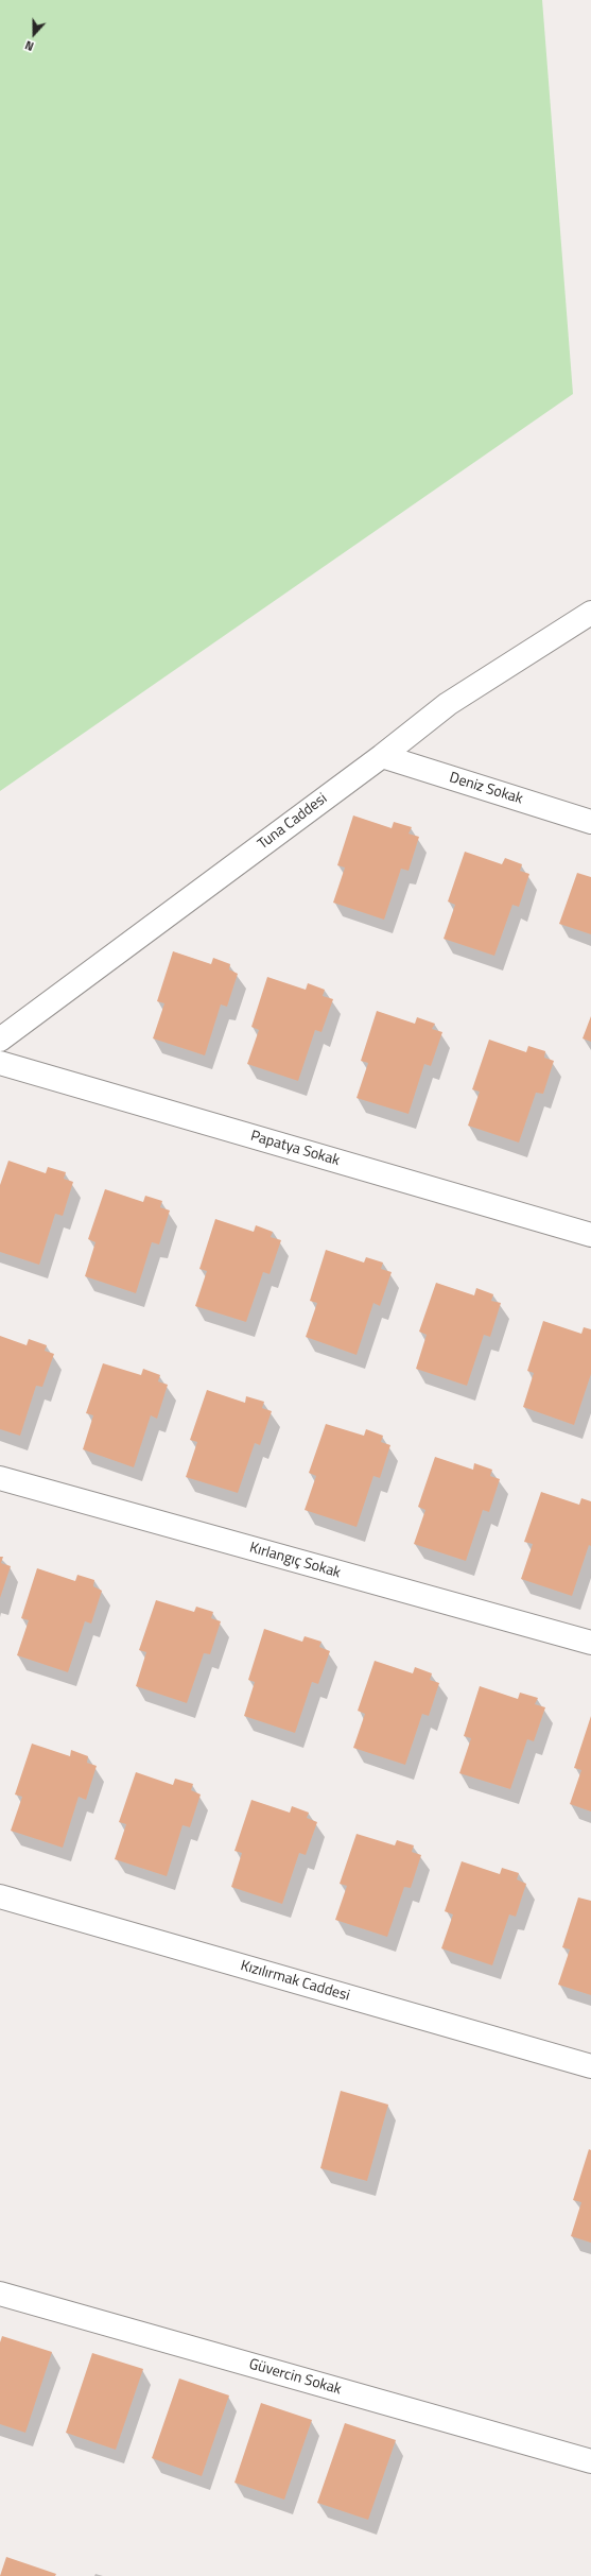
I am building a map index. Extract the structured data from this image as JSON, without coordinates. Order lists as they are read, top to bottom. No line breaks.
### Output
{"streets":{"street":["Deniz Sokak","Tuna Caddesi","Papatya Sokak","Kırlangıç Sokak","Kızılırmak Caddesi","Güvercin Sokak"]},"crossings":[["Deniz Sokak","Tuna Caddesi"]],"north":"bottom"}
